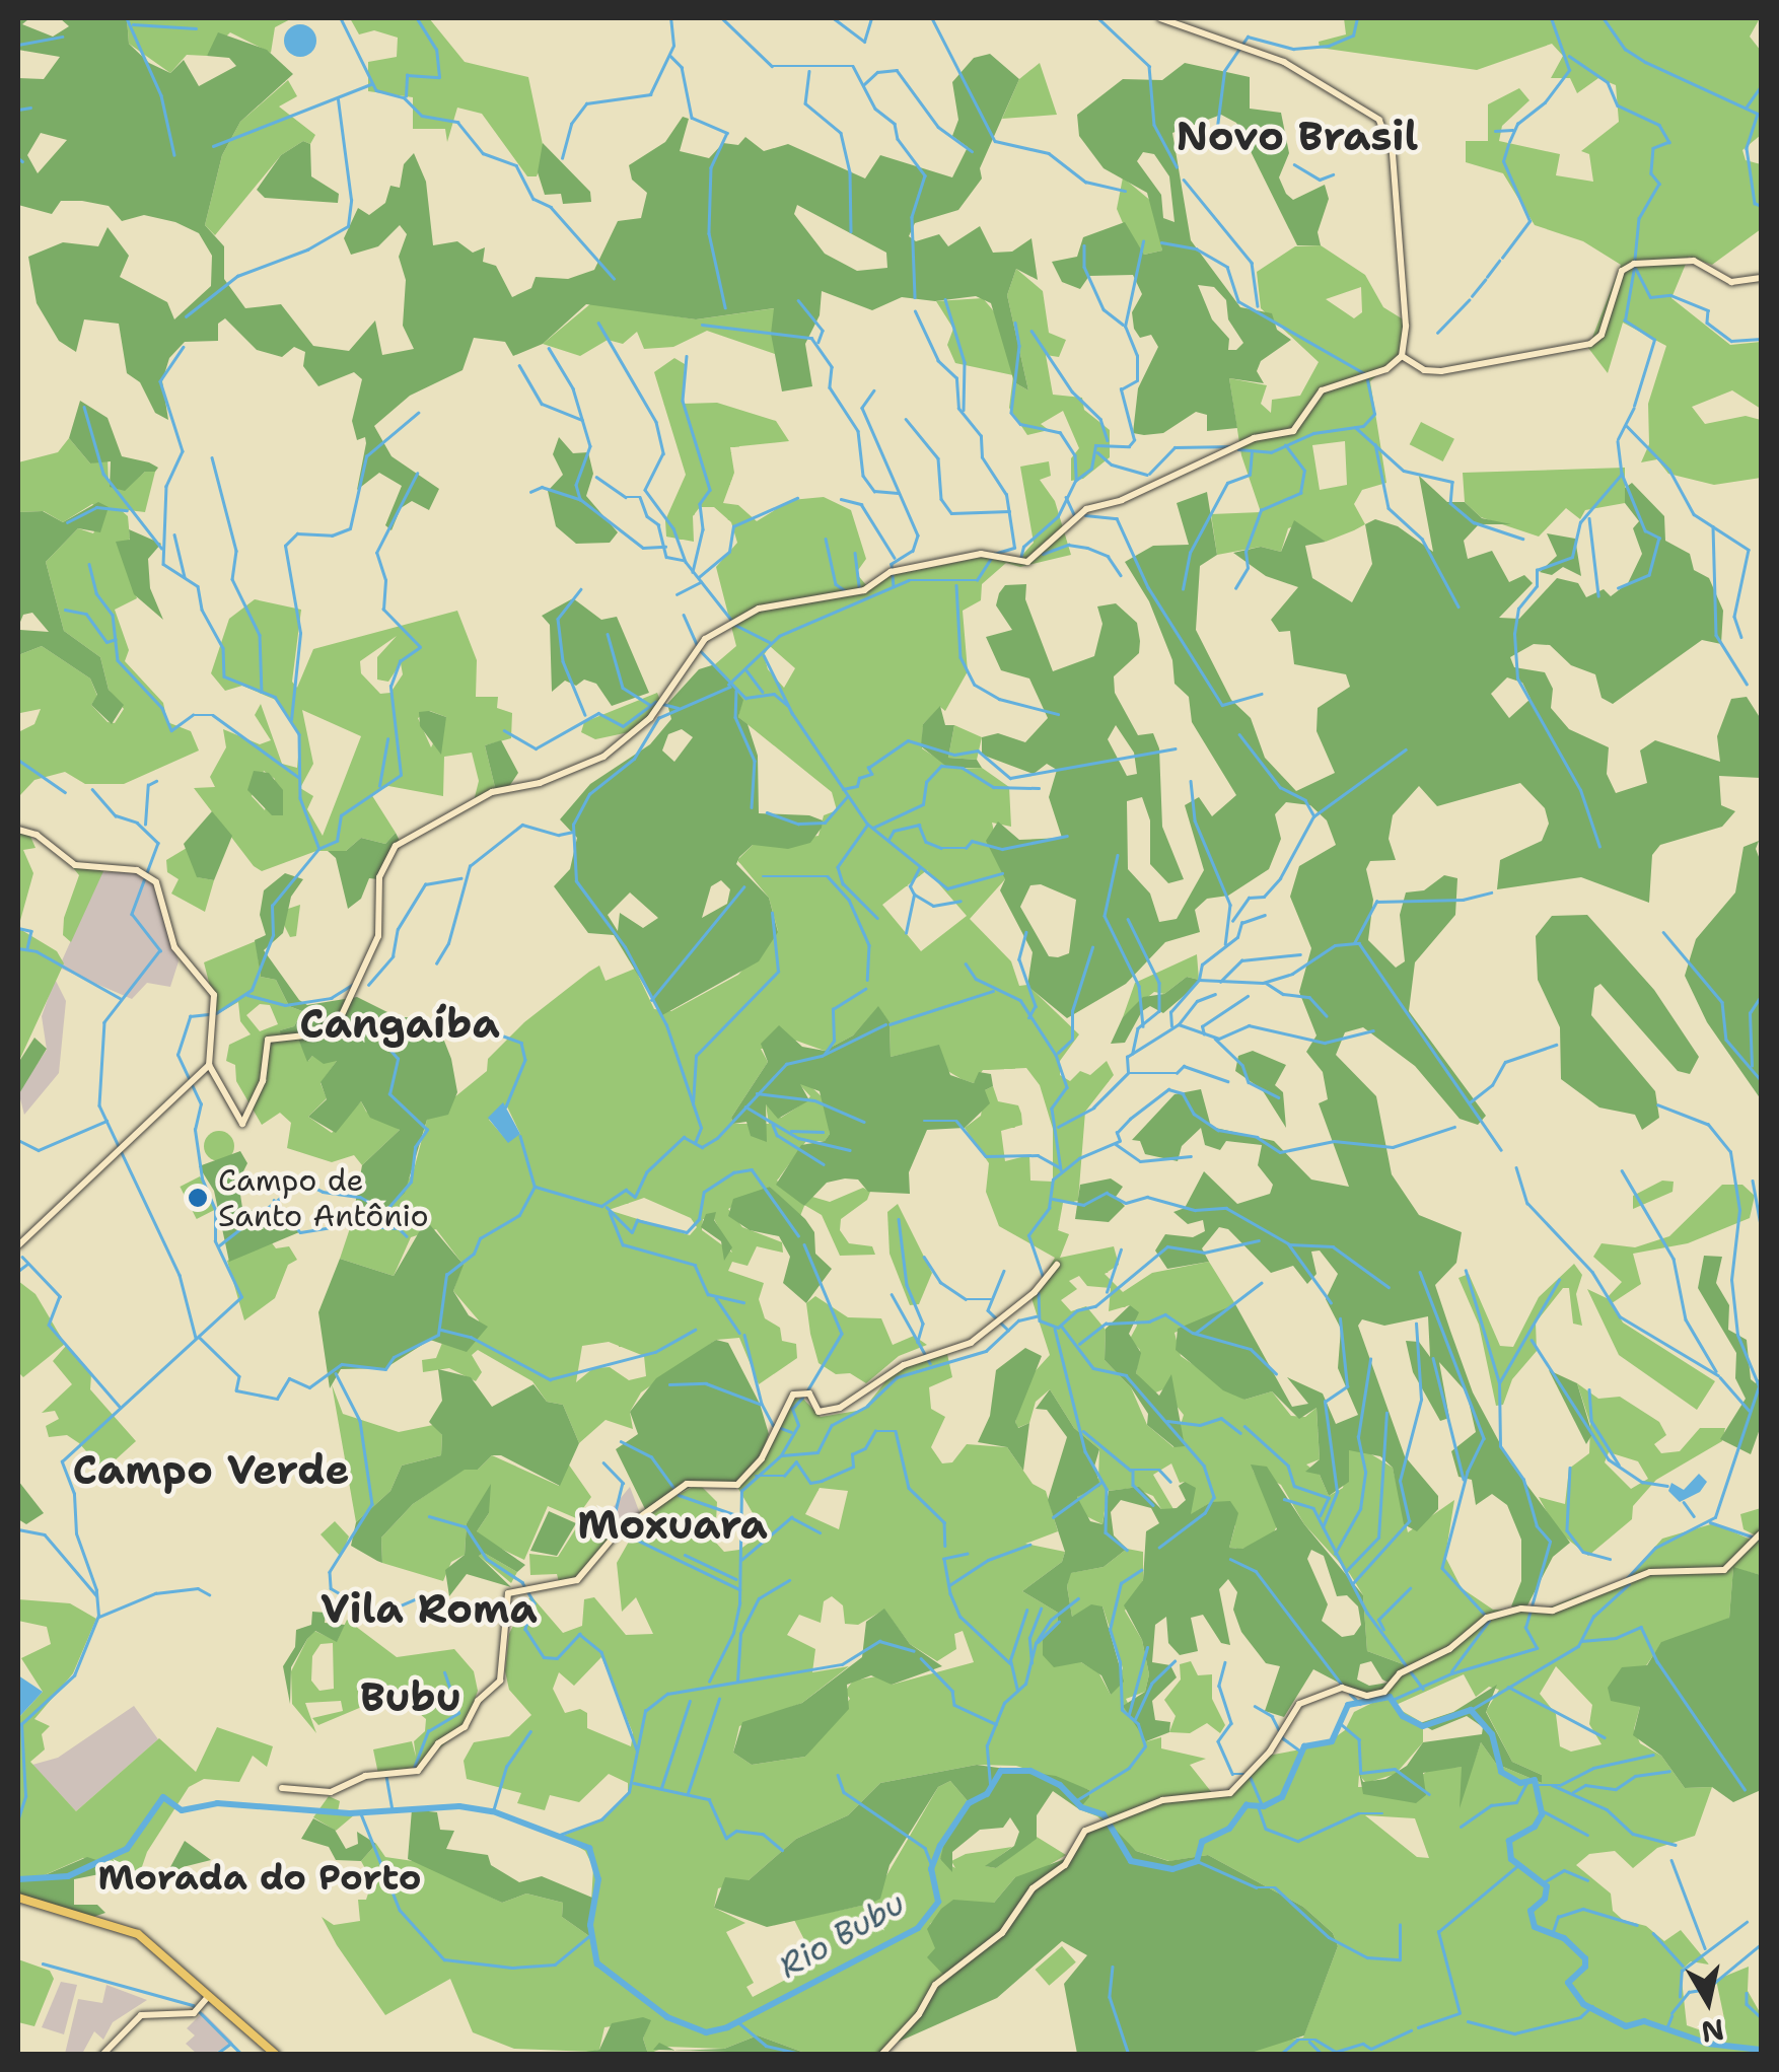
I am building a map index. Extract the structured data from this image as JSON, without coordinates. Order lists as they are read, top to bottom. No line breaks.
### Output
{"districts":["Novo Brasil","Cangaíba","Campo Verde","Moxuara","Vila Roma","Bubu","Morada do Porto"],"water":["Rio Bubu"],"places":["Campo de Santo Antônio"],"north":"bottom"}
